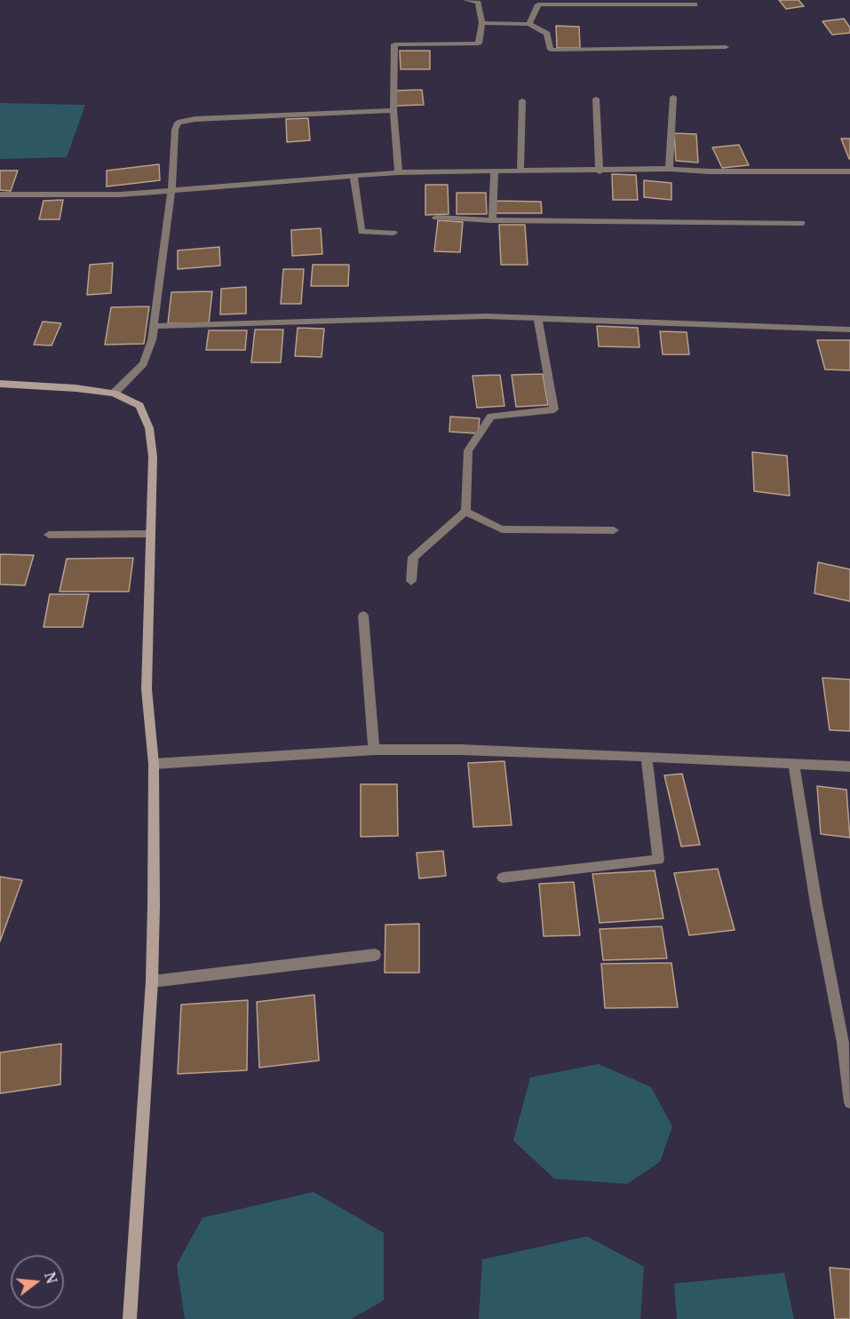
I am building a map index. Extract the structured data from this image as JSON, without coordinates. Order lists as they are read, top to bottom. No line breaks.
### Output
{"north":"right"}
